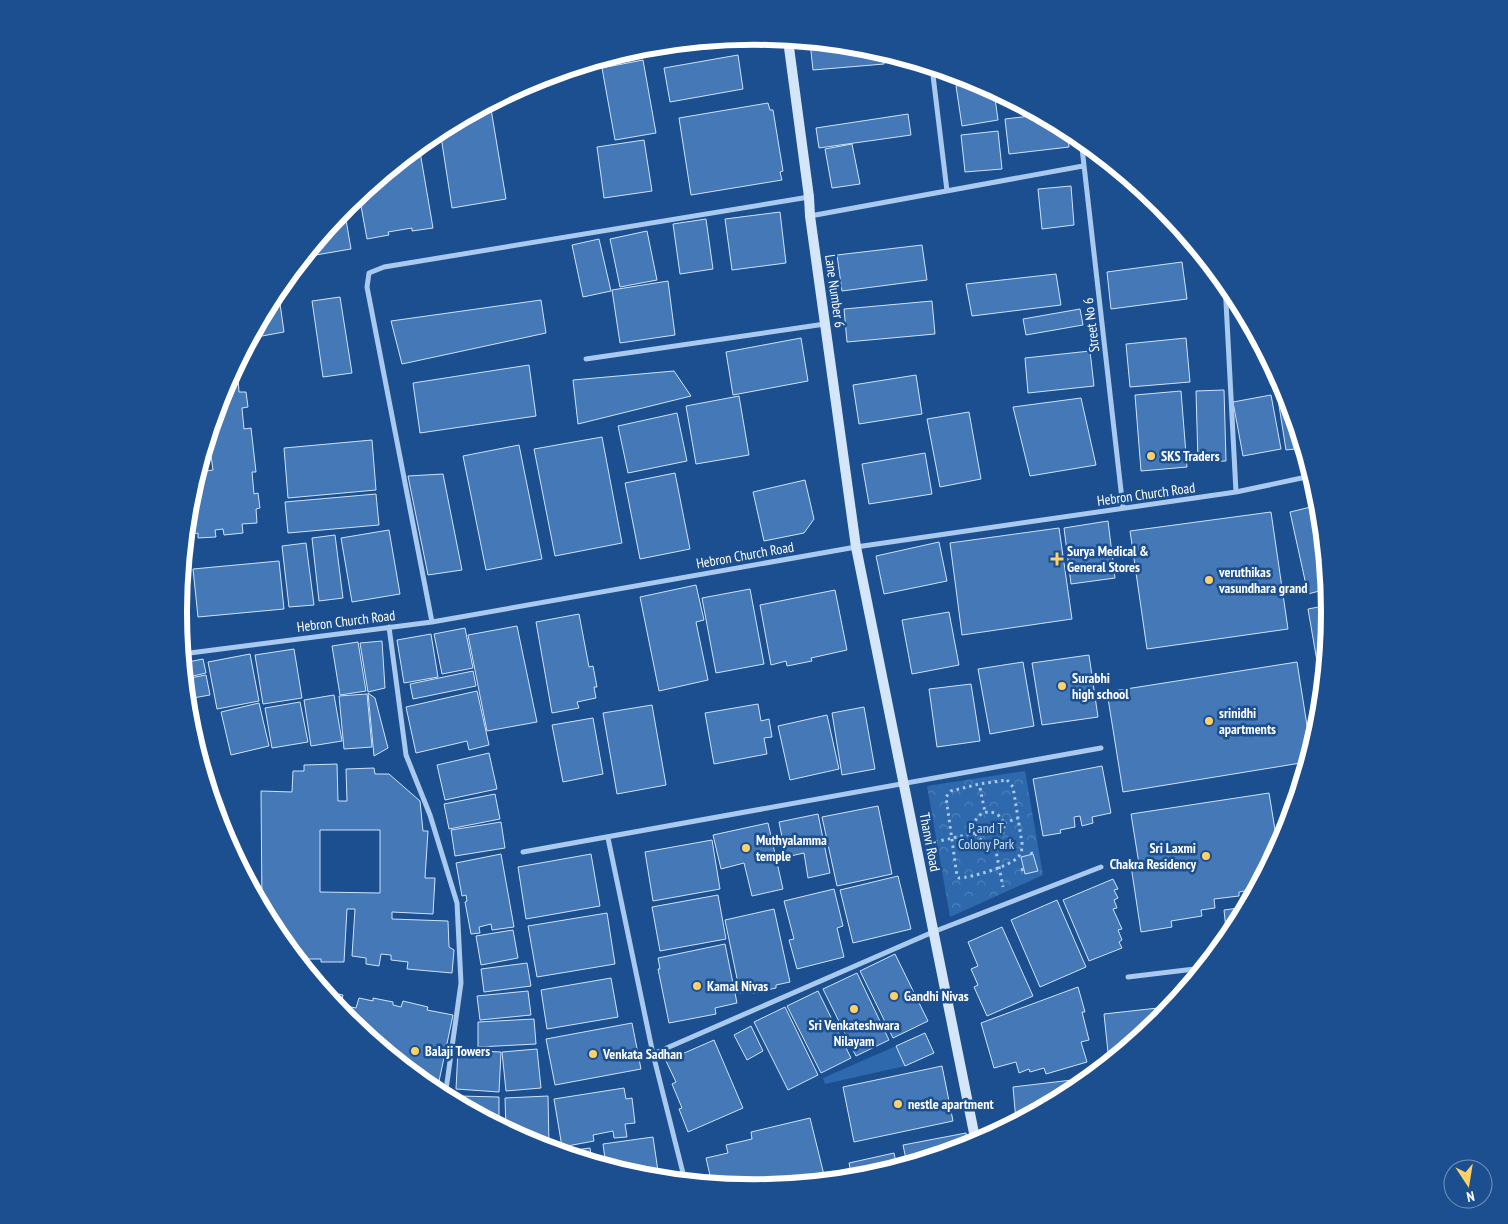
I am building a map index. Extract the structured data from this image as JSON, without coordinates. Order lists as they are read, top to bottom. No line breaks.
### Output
{"streets":{"street":["Lane Number 6","Street No 6","Hebron Church Road","Thanvi Road"]},"crossings":[["Lane Number 6","Hebron Church Road"],["Lane Number 6","Thanvi Road"],["Street No 6","Hebron Church Road"],["Hebron Church Road","Thanvi Road"]],"parks":["P and T Colony Park"],"places":{"other":["SKS Traders","veruthikas vasundhara grand","Surabhi high school","srinidhi apartments","Muthyalamma temple","Sri Laxmi Chakra Residency","Kamal Nivas","Gandhi Nivas","Sri Venkateshwara Nilayam","Balaji Towers","Venkata Sadhan","nestle apartment"],"health":["Surya Medical & General Stores"]},"north":"bottom"}
